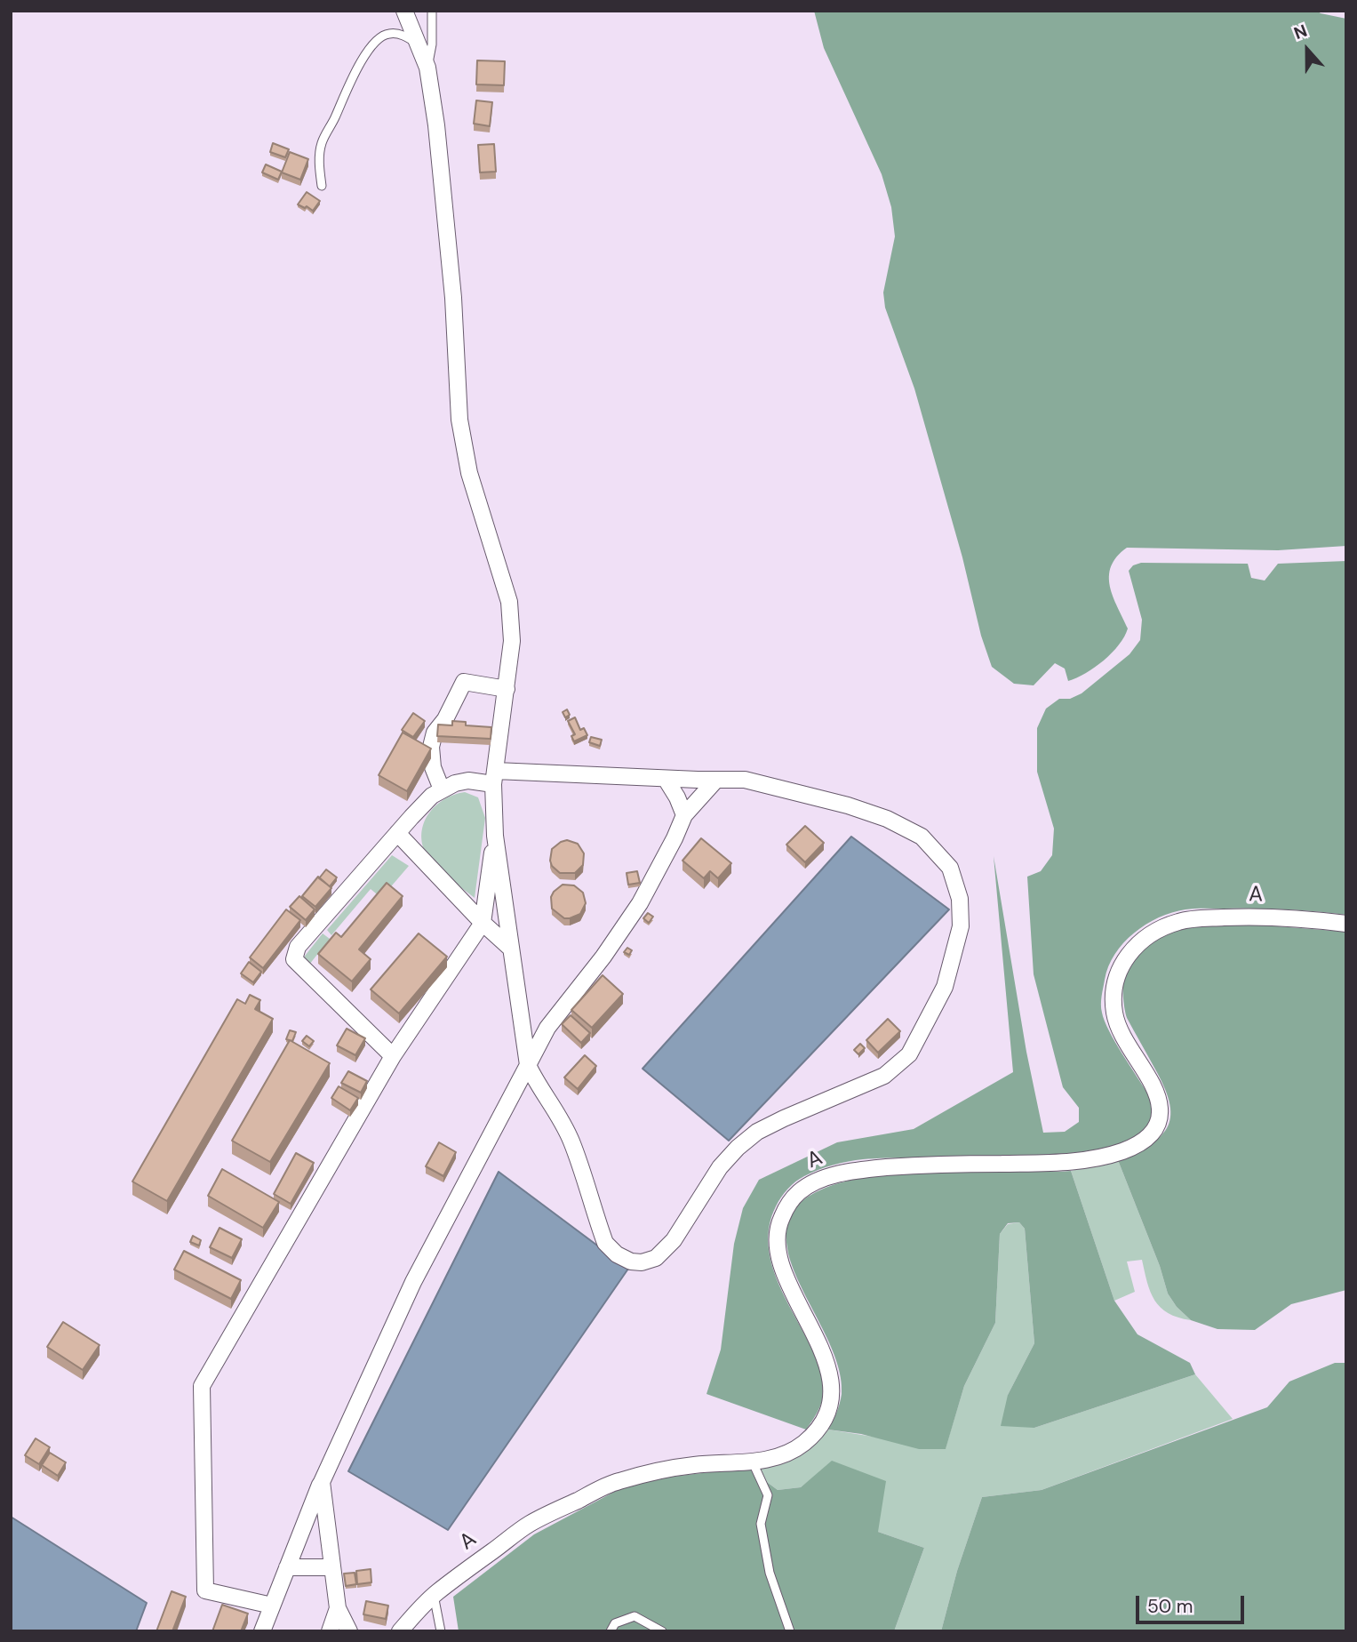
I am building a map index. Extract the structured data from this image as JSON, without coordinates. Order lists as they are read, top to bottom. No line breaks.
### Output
{"streets":{"street":["A"]},"scale_bar":"50 m","north":"top"}
